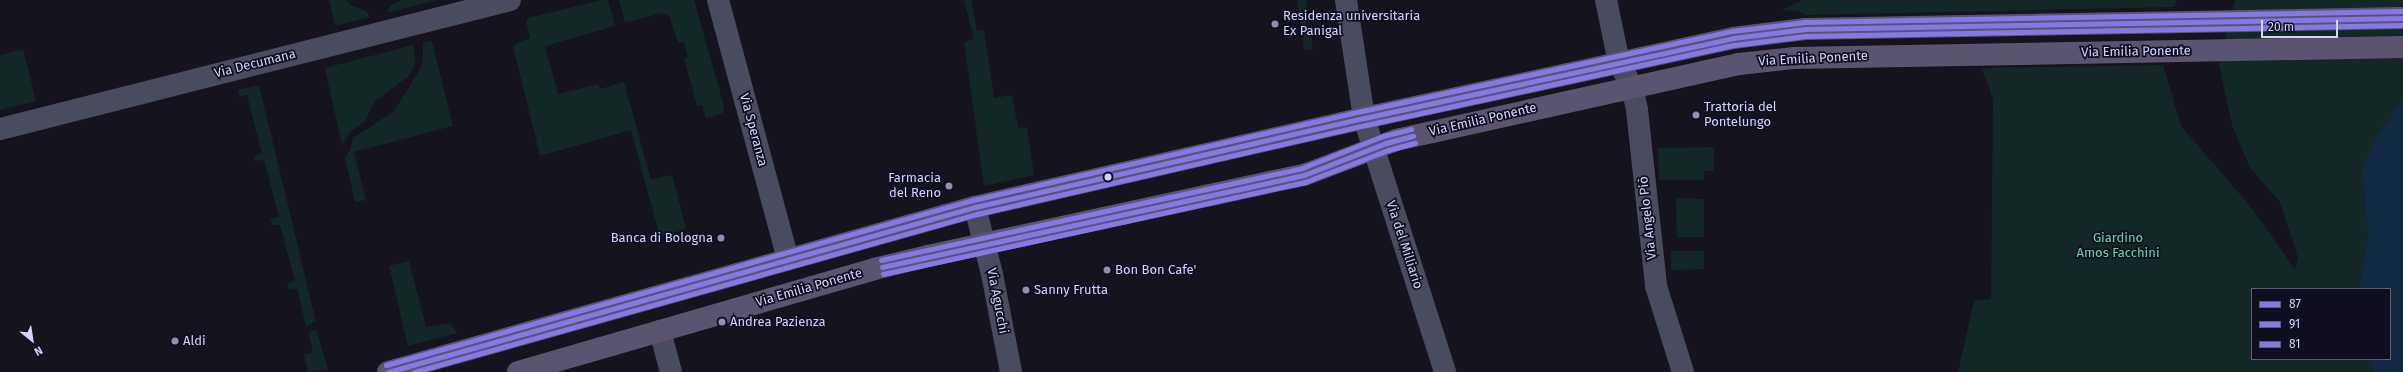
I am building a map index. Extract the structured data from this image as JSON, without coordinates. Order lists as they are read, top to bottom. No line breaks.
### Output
{"streets":{"main road":["Via Emilia Ponente"],"street":["Via Decumana","Via Speranza","Via Angelo Piò","Via del Milliario","Via Agucchi"]},"crossings":[["Via Emilia Ponente","Via Speranza"],["Via Emilia Ponente","Via Angelo Piò"],["Via Emilia Ponente","Via del Milliario"],["Via Emilia Ponente","Via Agucchi"]],"parks":["Giardino Amos Facchini"],"places":["Residenza universitaria Ex Panigal","Trattoria del Pontelungo","Farmacia del Reno","Banca di Bologna","Bon Bon Cafe'","Sanny Frutta","Andrea Pazienza","Aldi"],"lines":["transit line 81","transit line 87","transit line 91"],"legend":["87","91","81"],"scale_bar":"20 m","north":"bottom right"}
